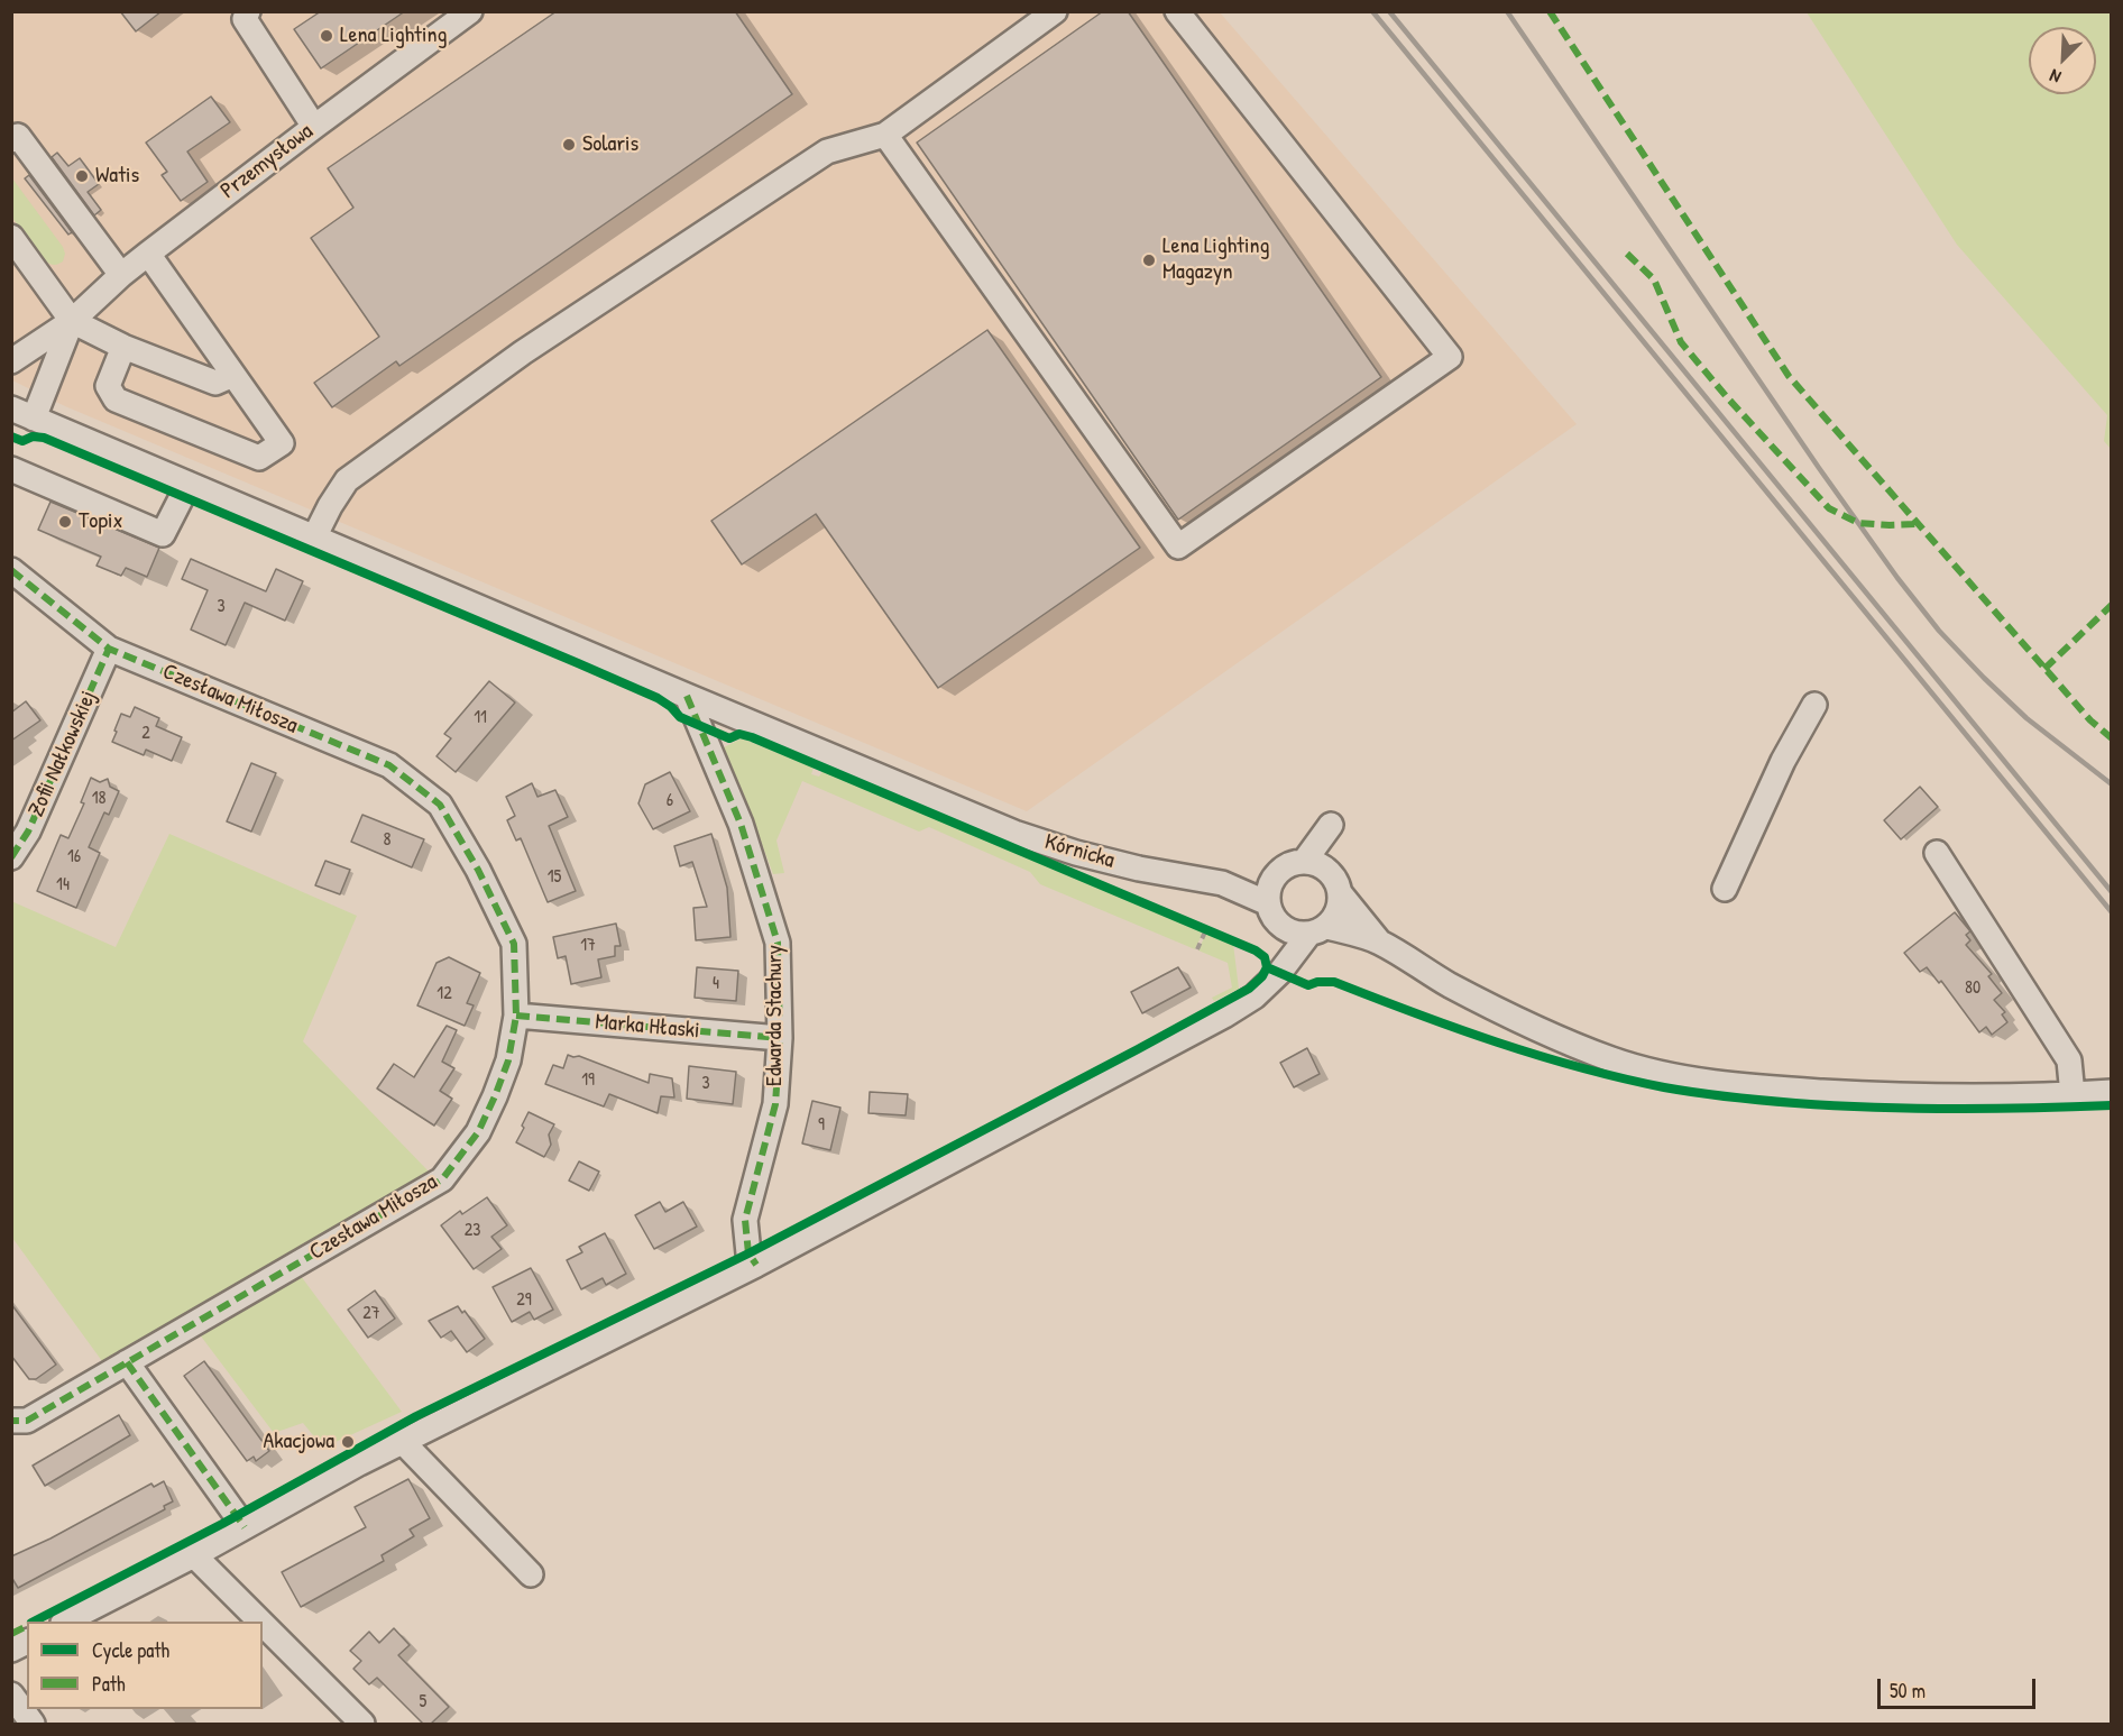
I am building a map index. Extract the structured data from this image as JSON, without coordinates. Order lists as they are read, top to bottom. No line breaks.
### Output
{"streets":{"street":["Przemysłowa","Czesława Miłosza","Zofii Nałkowskiej","Kórnicka","Edwarda Stachury","Marka Hłaski"]},"crossings":[["Przemysłowa","Kórnicka"],["Czesława Miłosza","Zofii Nałkowskiej"],["Czesława Miłosza","Marka Hłaski"],["Kórnicka","Edwarda Stachury"],["Edwarda Stachury","Marka Hłaski"]],"places":["Lena Lighting","Solaris","Watis","Lena Lighting Magazyn","Topix","Akacjowa"],"house_numbers":["3","11","2","18","6","8","16","15","14","17","4","80","12","19","3","9","23","29","27","5"],"legend":["Cycle path","Path"],"scale_bar":"50 m","north":"bottom left"}
